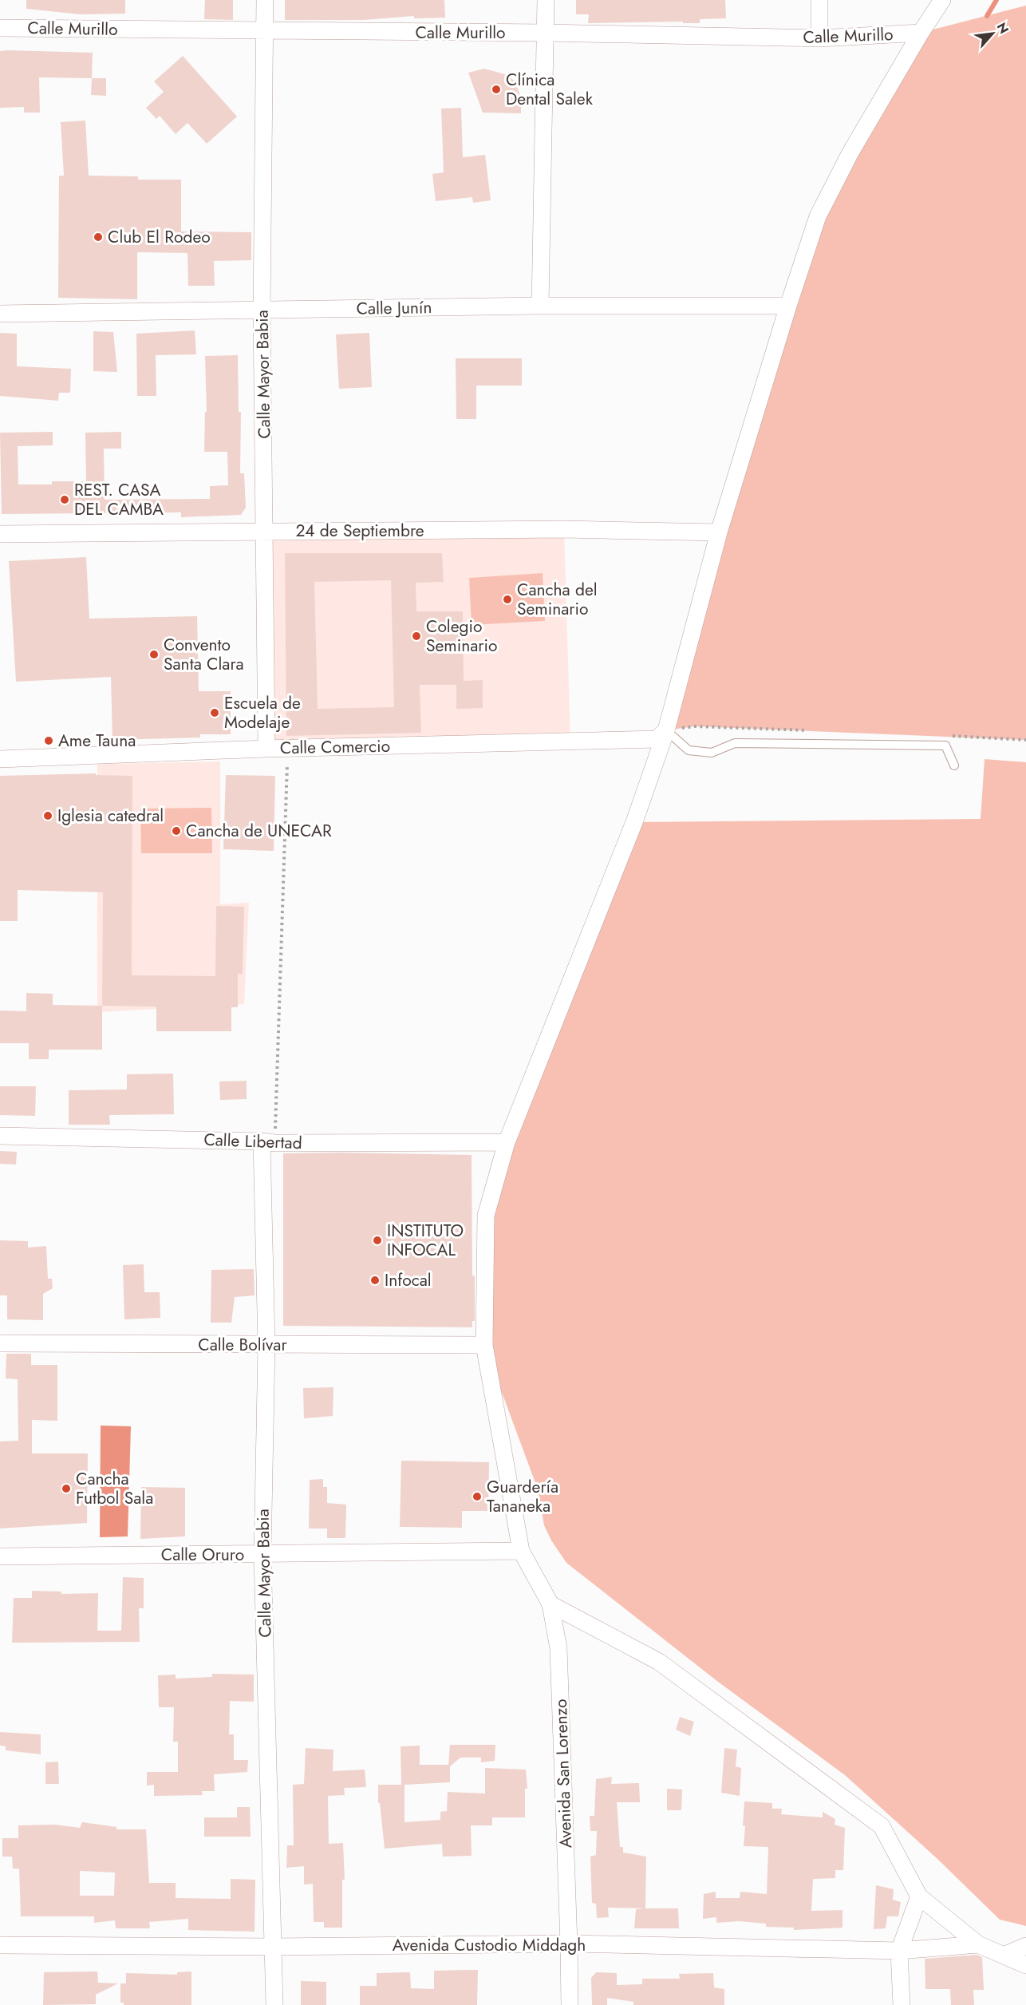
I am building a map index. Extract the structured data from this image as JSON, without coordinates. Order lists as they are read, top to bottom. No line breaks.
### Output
{"streets":{"street":["Calle Murillo","Calle Junín","Calle Mayor Babia","24 de Septiembre","Calle Comercio","Calle Libertad","Calle Bolívar","Calle Oruro","Avenida San Lorenzo","Avenida Custodio Middagh"]},"crossings":[["Calle Murillo","Calle Mayor Babia"],["Calle Murillo","Avenida San Lorenzo"],["Calle Junín","Calle Mayor Babia"],["Calle Junín","Avenida San Lorenzo"],["Calle Mayor Babia","24 de Septiembre"],["Calle Mayor Babia","Calle Comercio"],["Calle Mayor Babia","Calle Libertad"],["Calle Mayor Babia","Calle Bolívar"],["Calle Mayor Babia","Calle Oruro"],["Calle Mayor Babia","Avenida Custodio Middagh"],["24 de Septiembre","Avenida San Lorenzo"],["Calle Comercio","Avenida San Lorenzo"],["Calle Libertad","Avenida San Lorenzo"],["Calle Bolívar","Avenida San Lorenzo"],["Calle Oruro","Avenida San Lorenzo"],["Avenida San Lorenzo","Avenida Custodio Middagh"]],"places":["Clínica Dental Salek","Club El Rodeo","REST. CASA DEL CAMBA","Cancha del Seminario","Colegio Seminario","Convento Santa Clara","Escuela de Modelaje","Ame Tauna","Iglesia catedral","Cancha de UNECAR","INSTITUTO INFOCAL","Infocal","Cancha Futbol Sala","Guardería Tananeka"],"north":"top right"}
